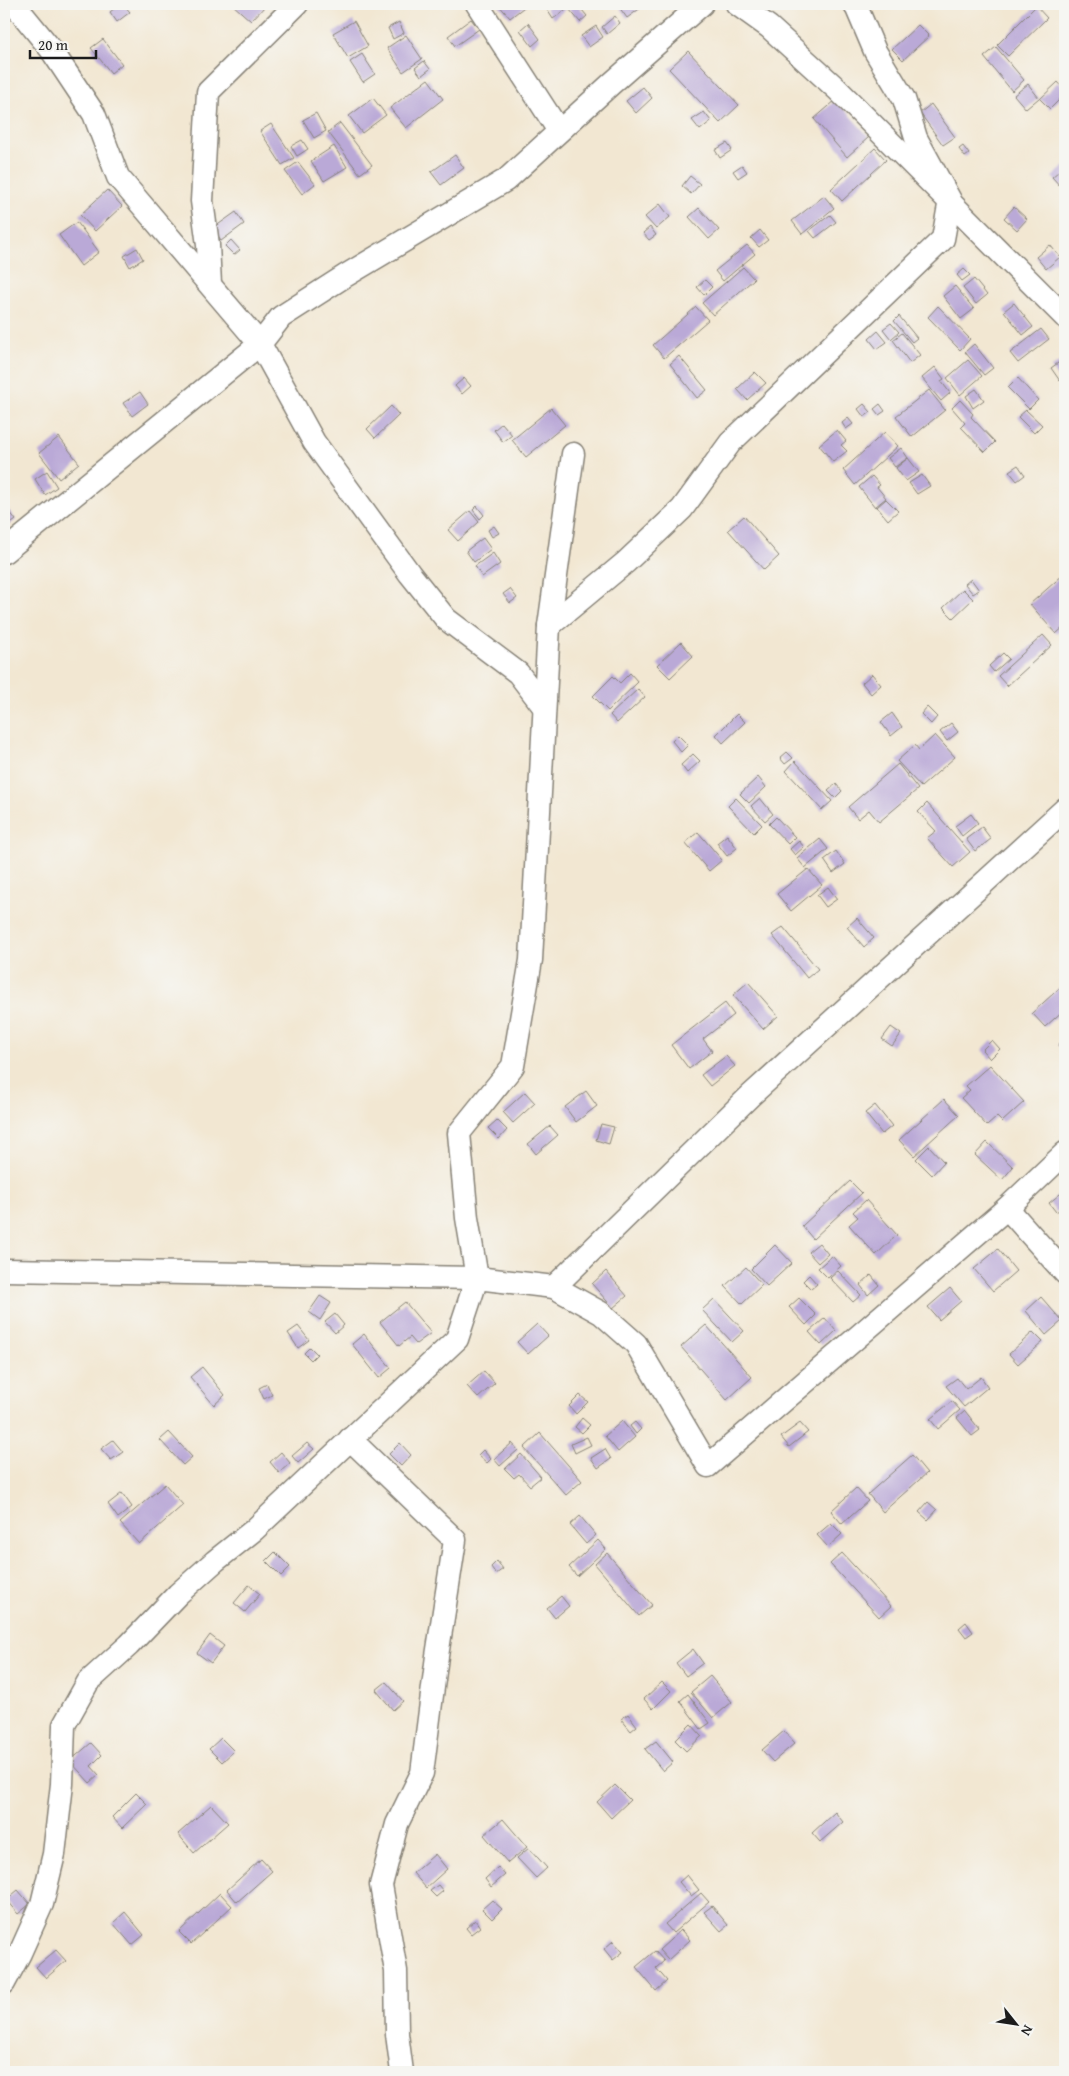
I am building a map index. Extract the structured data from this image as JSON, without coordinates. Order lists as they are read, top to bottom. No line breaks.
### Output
{"scale_bar":"20 m","north":"bottom right"}
